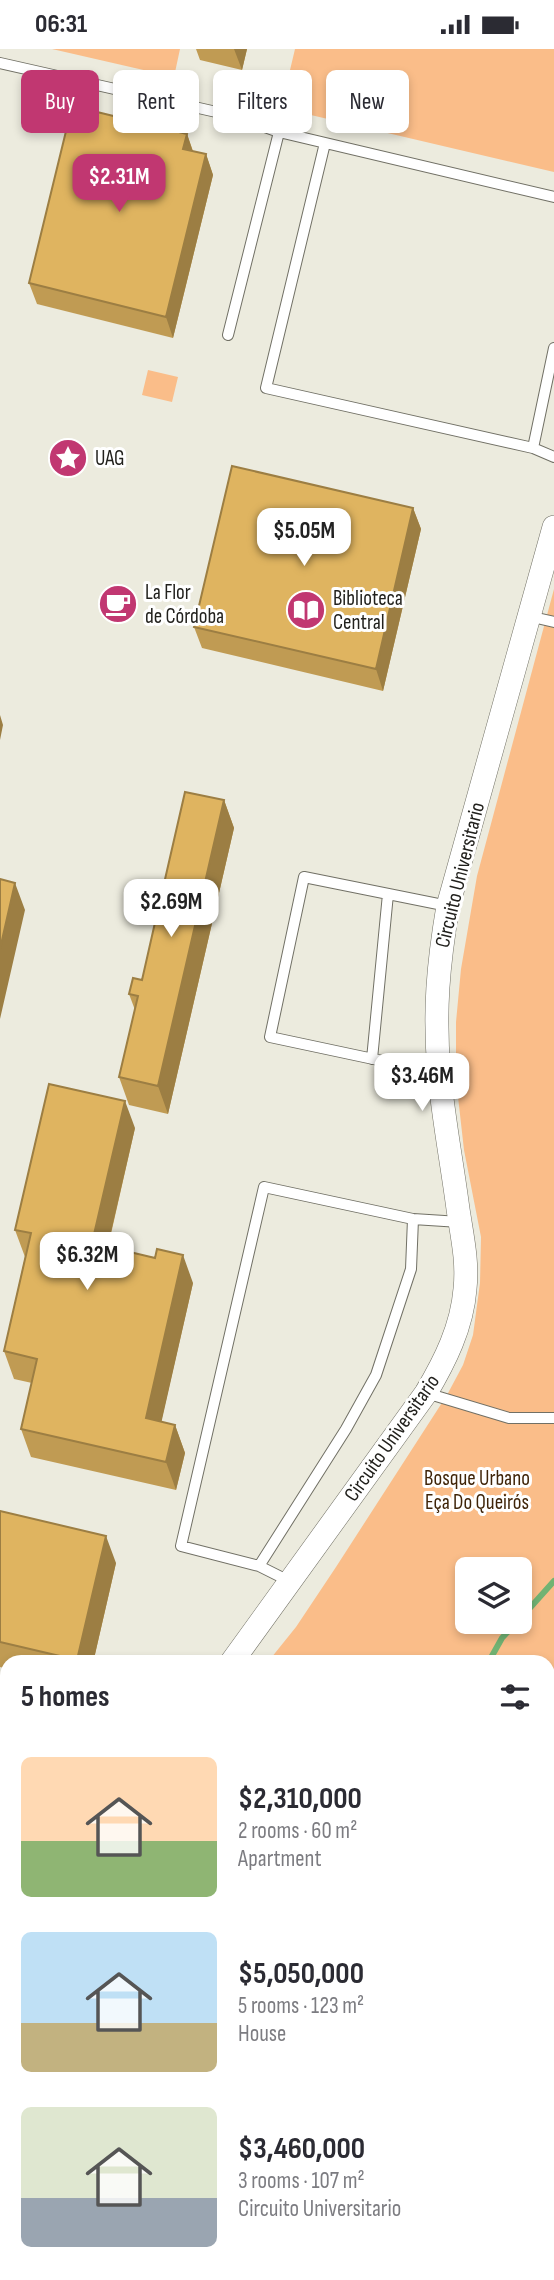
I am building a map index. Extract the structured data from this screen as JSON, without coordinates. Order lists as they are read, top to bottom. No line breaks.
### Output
{"streets":{"street":["Circuito Universitario"]},"parks":["Bosque Urbano Eça Do Queirós"],"places":{"place":["UAG"],"cafe":["La Flor de Córdoba"],"library":["Biblioteca Central"]},"page":{"status":"06:31","chip":["Buy","Rent","Filters","New"],"price":["$2.31M","$5.05M","$2.69M","$3.46M","$6.32M"],"heading":"5 homes","list":[{"name":"$2,310,000","note":"2 rooms · 60 m² · Apartment"},{"name":"$5,050,000","note":"5 rooms · 123 m² · House"},{"name":"$3,460,000","note":"3 rooms · 107 m² · Circuito Universitario"}]}}
